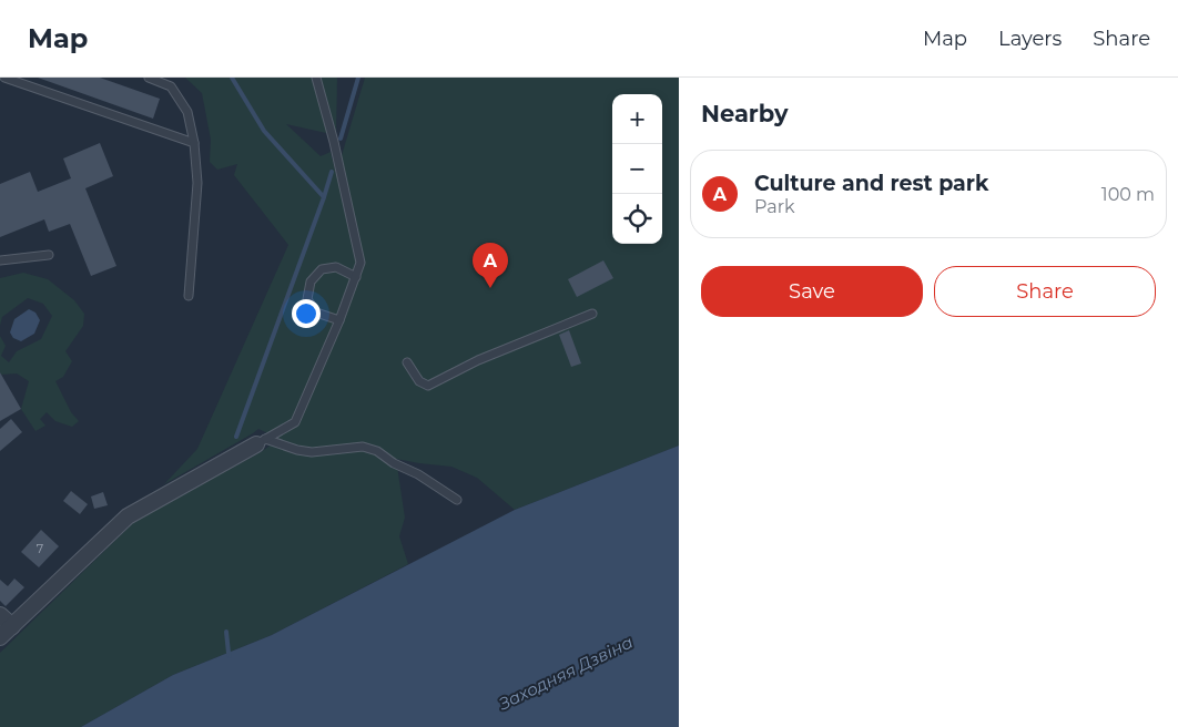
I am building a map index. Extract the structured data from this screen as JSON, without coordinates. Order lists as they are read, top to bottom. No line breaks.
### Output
{"water":["Заходняя Дзвіна"],"house_numbers":["7"],"page":{"header":"Map","nav":["Map","Layers","Share"],"heading":"Nearby","map_buttons":["+","−"],"list":[{"mark":"A","name":"Culture and rest park","note":"Park","value":"100 m"}],"pins":"A","buttons":["Save","Share"]}}
